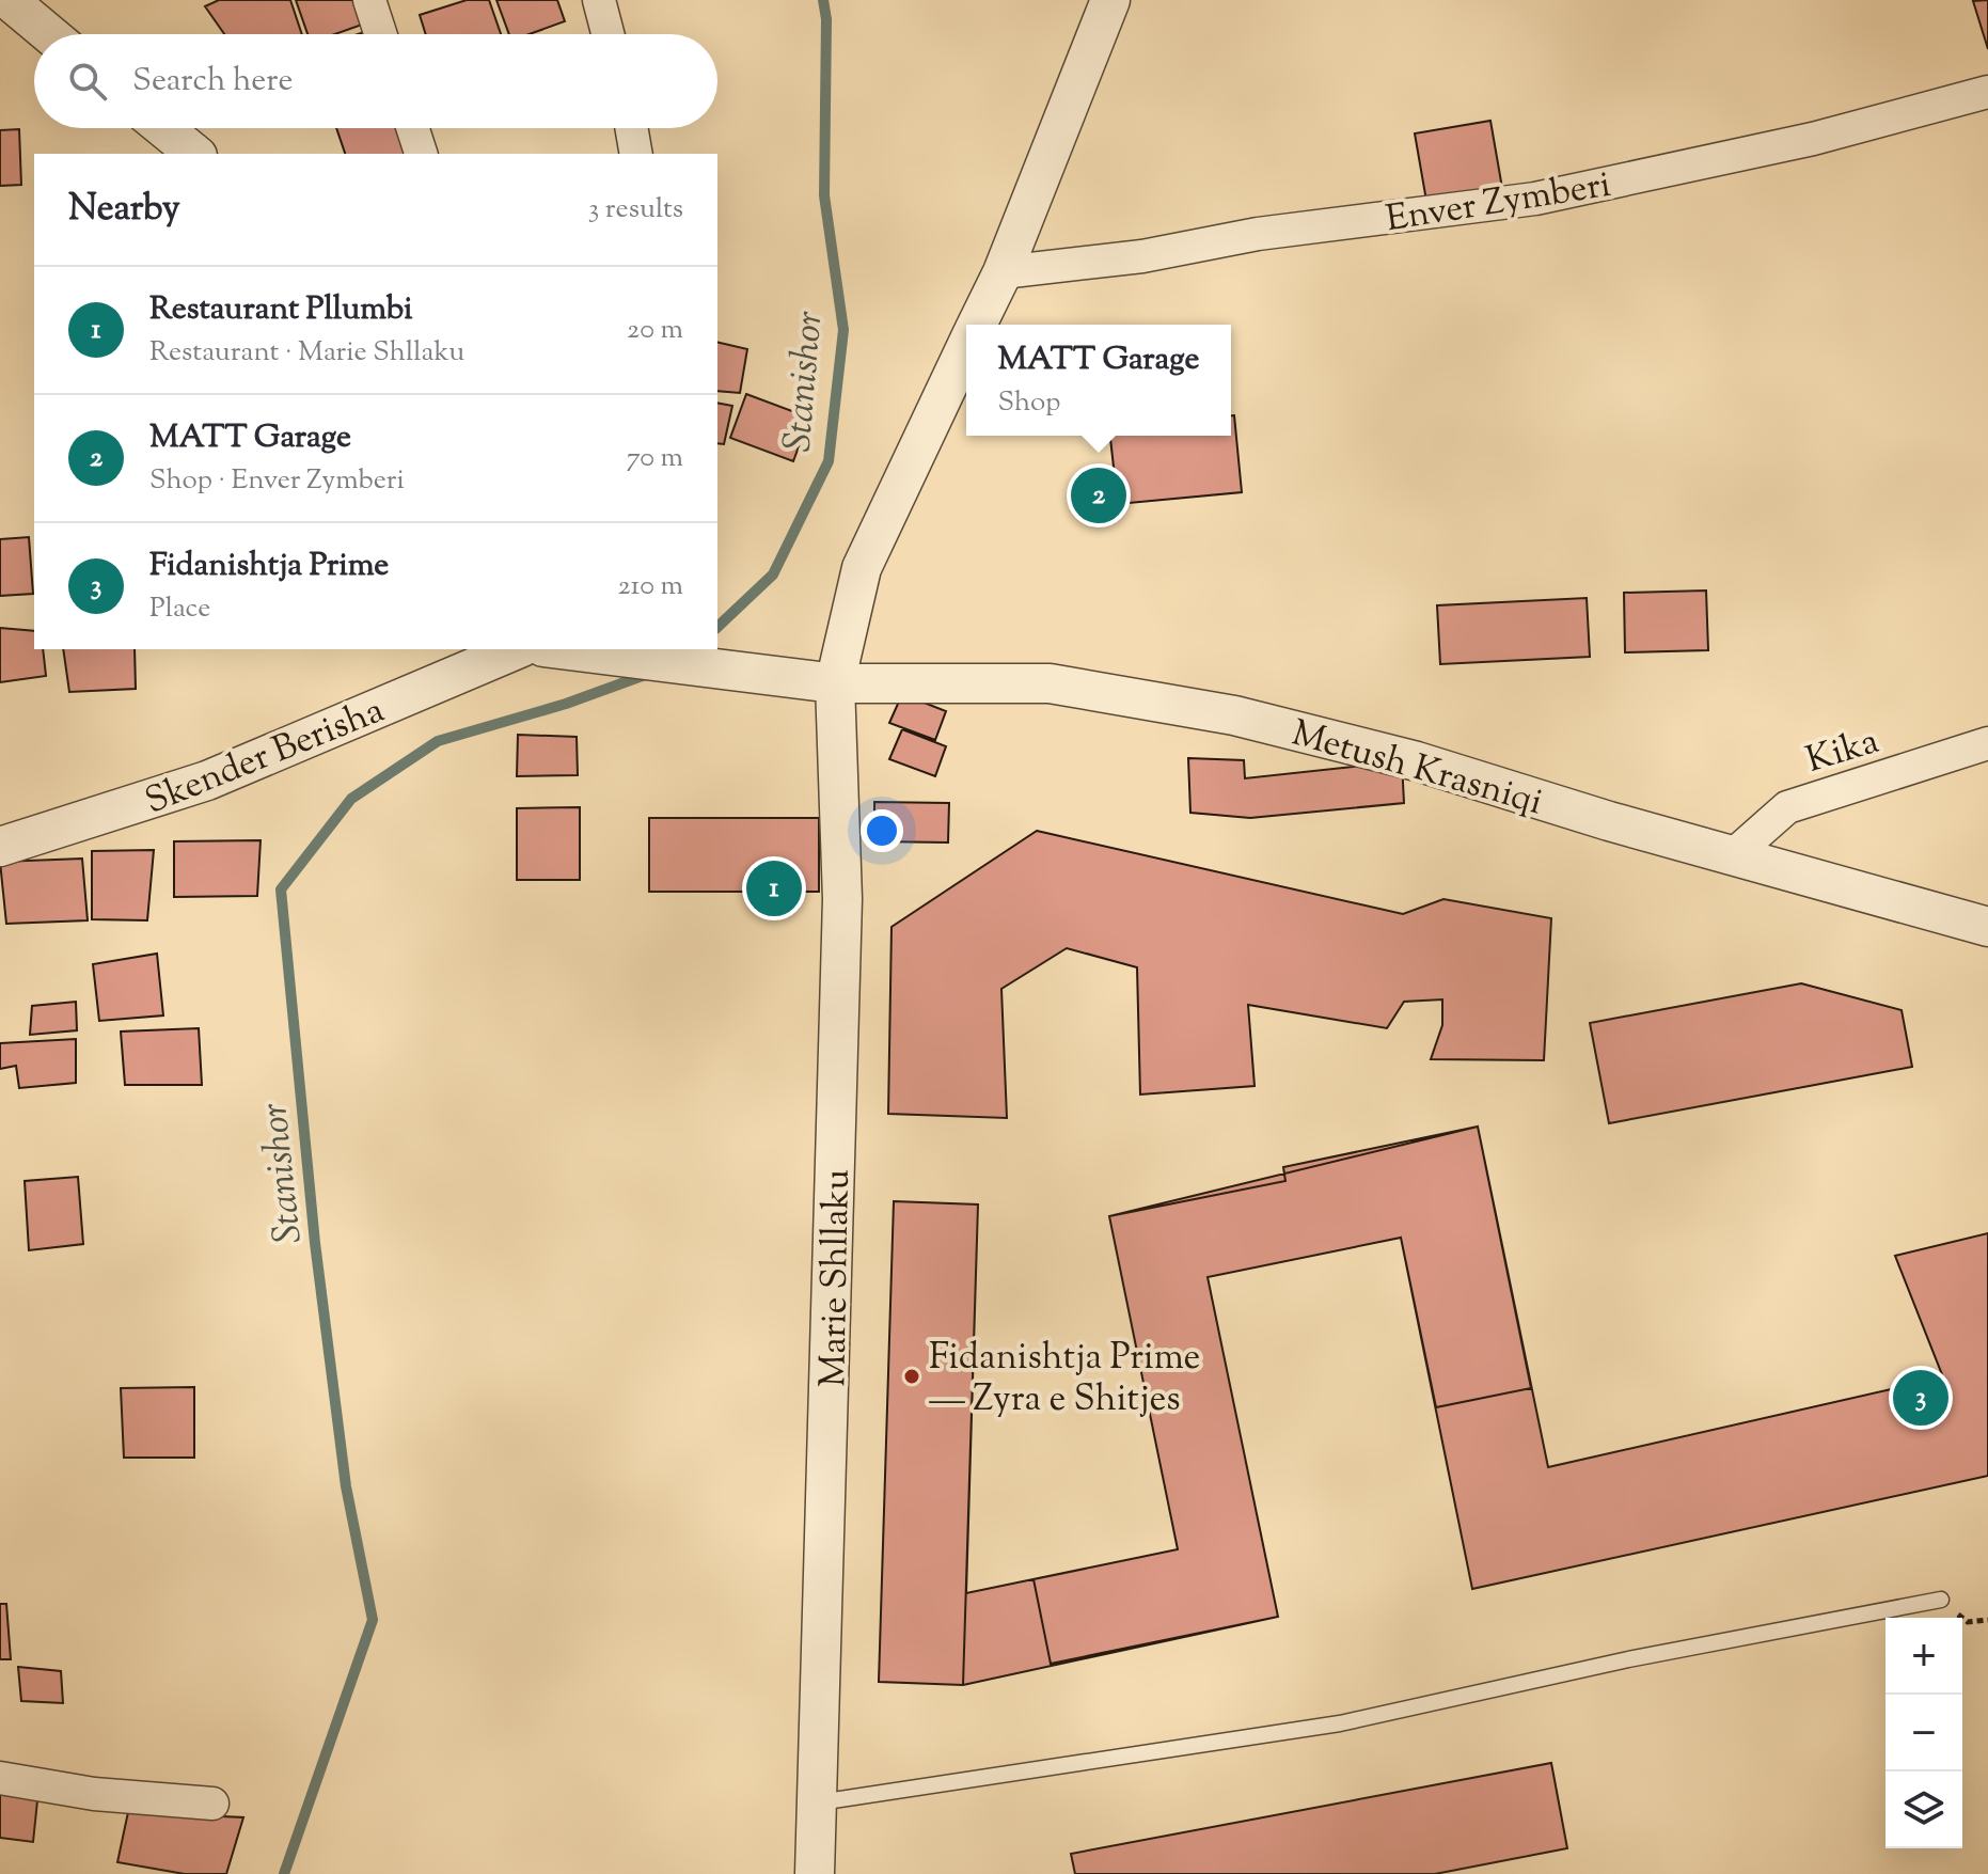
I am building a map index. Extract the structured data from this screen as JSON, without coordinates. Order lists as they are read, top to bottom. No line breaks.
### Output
{"streets":{"street":["Enver Zymberi","Kika","Skender Berisha","Metush Krasniqi","Marie Shllaku"]},"crossings":[["Kika","Metush Krasniqi"],["Metush Krasniqi","Marie Shllaku"]],"water":["Stanishor"],"places":["Fidanishtja Prime — Zyra e Shitjes"],"page":{"search":"Search here","heading":["Nearby","3 results"],"list":[{"mark":"1","name":"Restaurant Pllumbi","note":"Restaurant · Marie Shllaku","value":"20 m"},{"mark":"2","name":"MATT Garage","note":"Shop · Enver Zymberi","value":"70 m"},{"mark":"3","name":"Fidanishtja Prime","note":"Place","value":"210 m"}],"popup":["MATT Garage","Shop"],"pins":["2","1","3"],"map_buttons":["+","−"]}}
